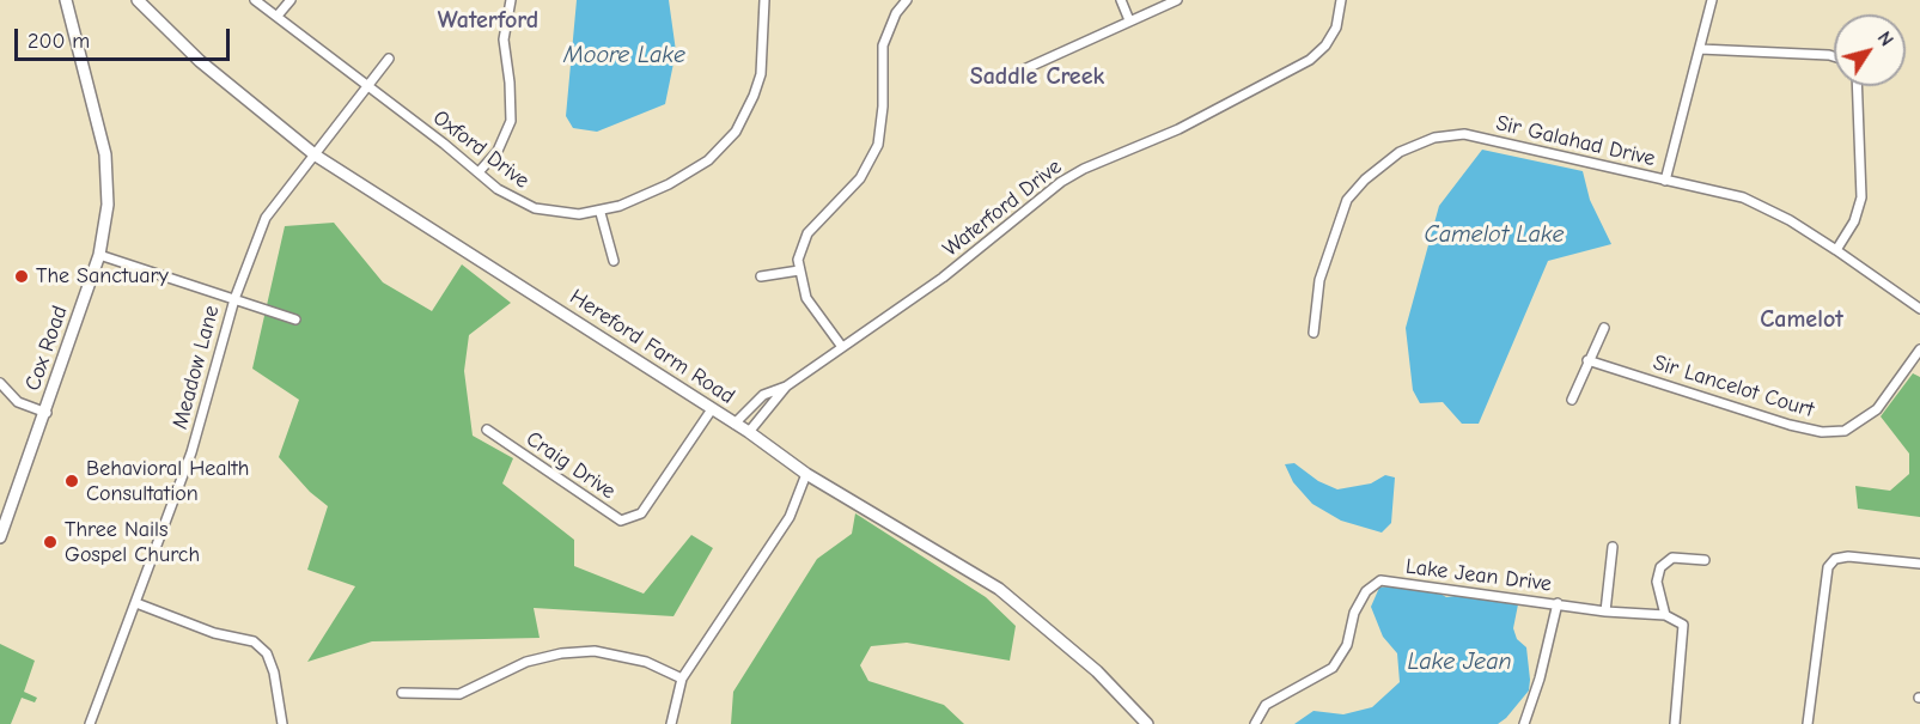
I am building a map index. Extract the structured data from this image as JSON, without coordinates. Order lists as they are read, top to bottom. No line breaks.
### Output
{"streets":{"street":["Sir Galahad Drive","Oxford Drive","Waterford Drive","Hereford Farm Road","Cox Road","Meadow Lane","Sir Lancelot Court","Craig Drive","Lake Jean Drive"]},"crossings":[["Oxford Drive","Meadow Lane"],["Waterford Drive","Hereford Farm Road"],["Hereford Farm Road","Meadow Lane"],["Hereford Farm Road","Craig Drive"]],"districts":["Waterford","Saddle Creek","Camelot"],"water":["Moore Lake","Camelot Lake","Lake Jean"],"places":["The Sanctuary","Behavioral Health Consultation","Three Nails Gospel Church"],"scale_bar":"200 m","north":"top right"}
